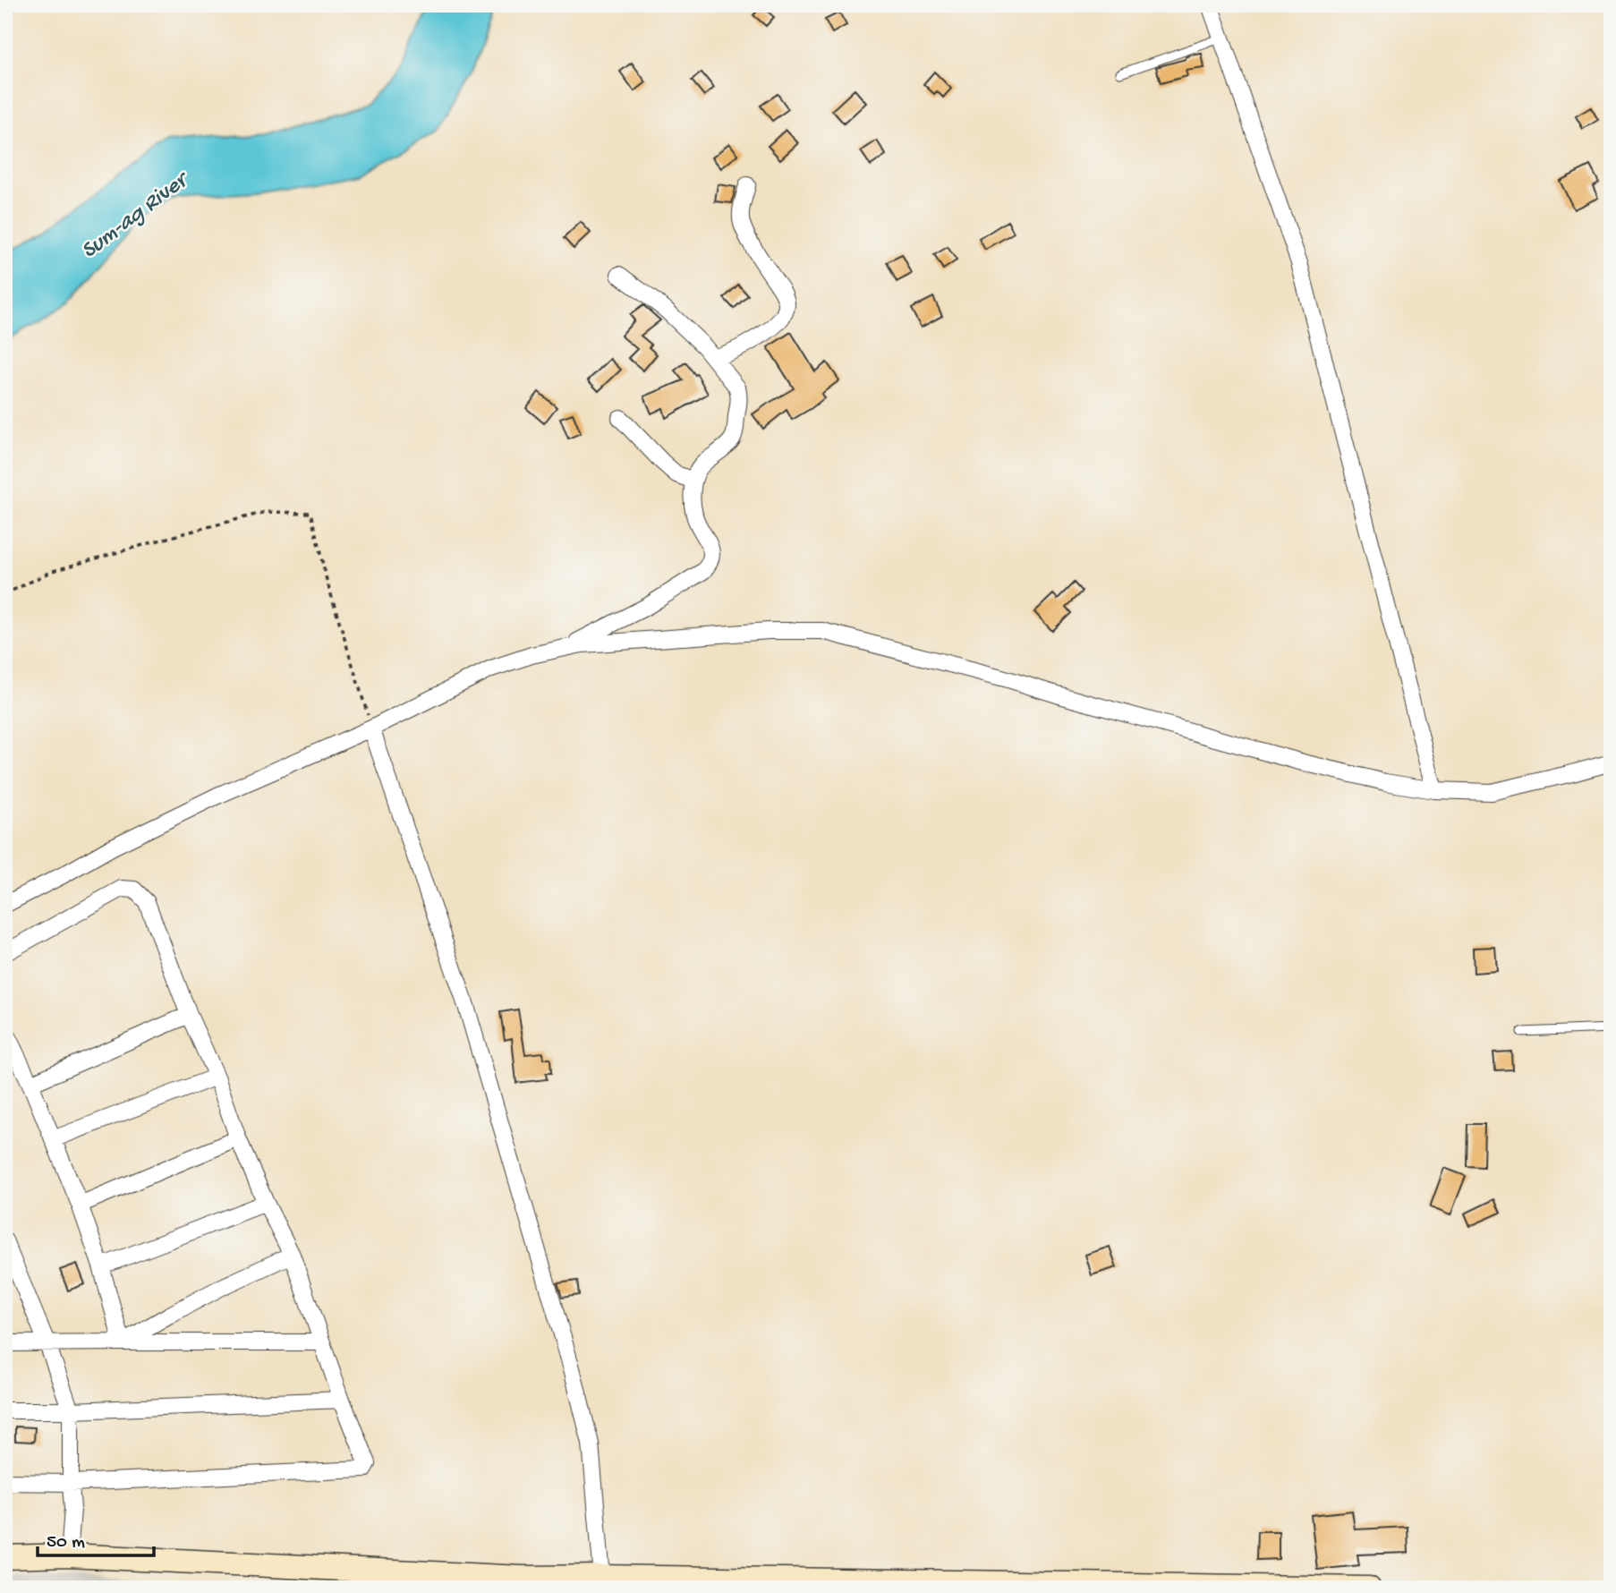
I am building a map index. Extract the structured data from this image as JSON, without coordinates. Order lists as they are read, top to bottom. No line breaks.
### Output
{"water":["Sum-ag River"],"scale_bar":"50 m"}
